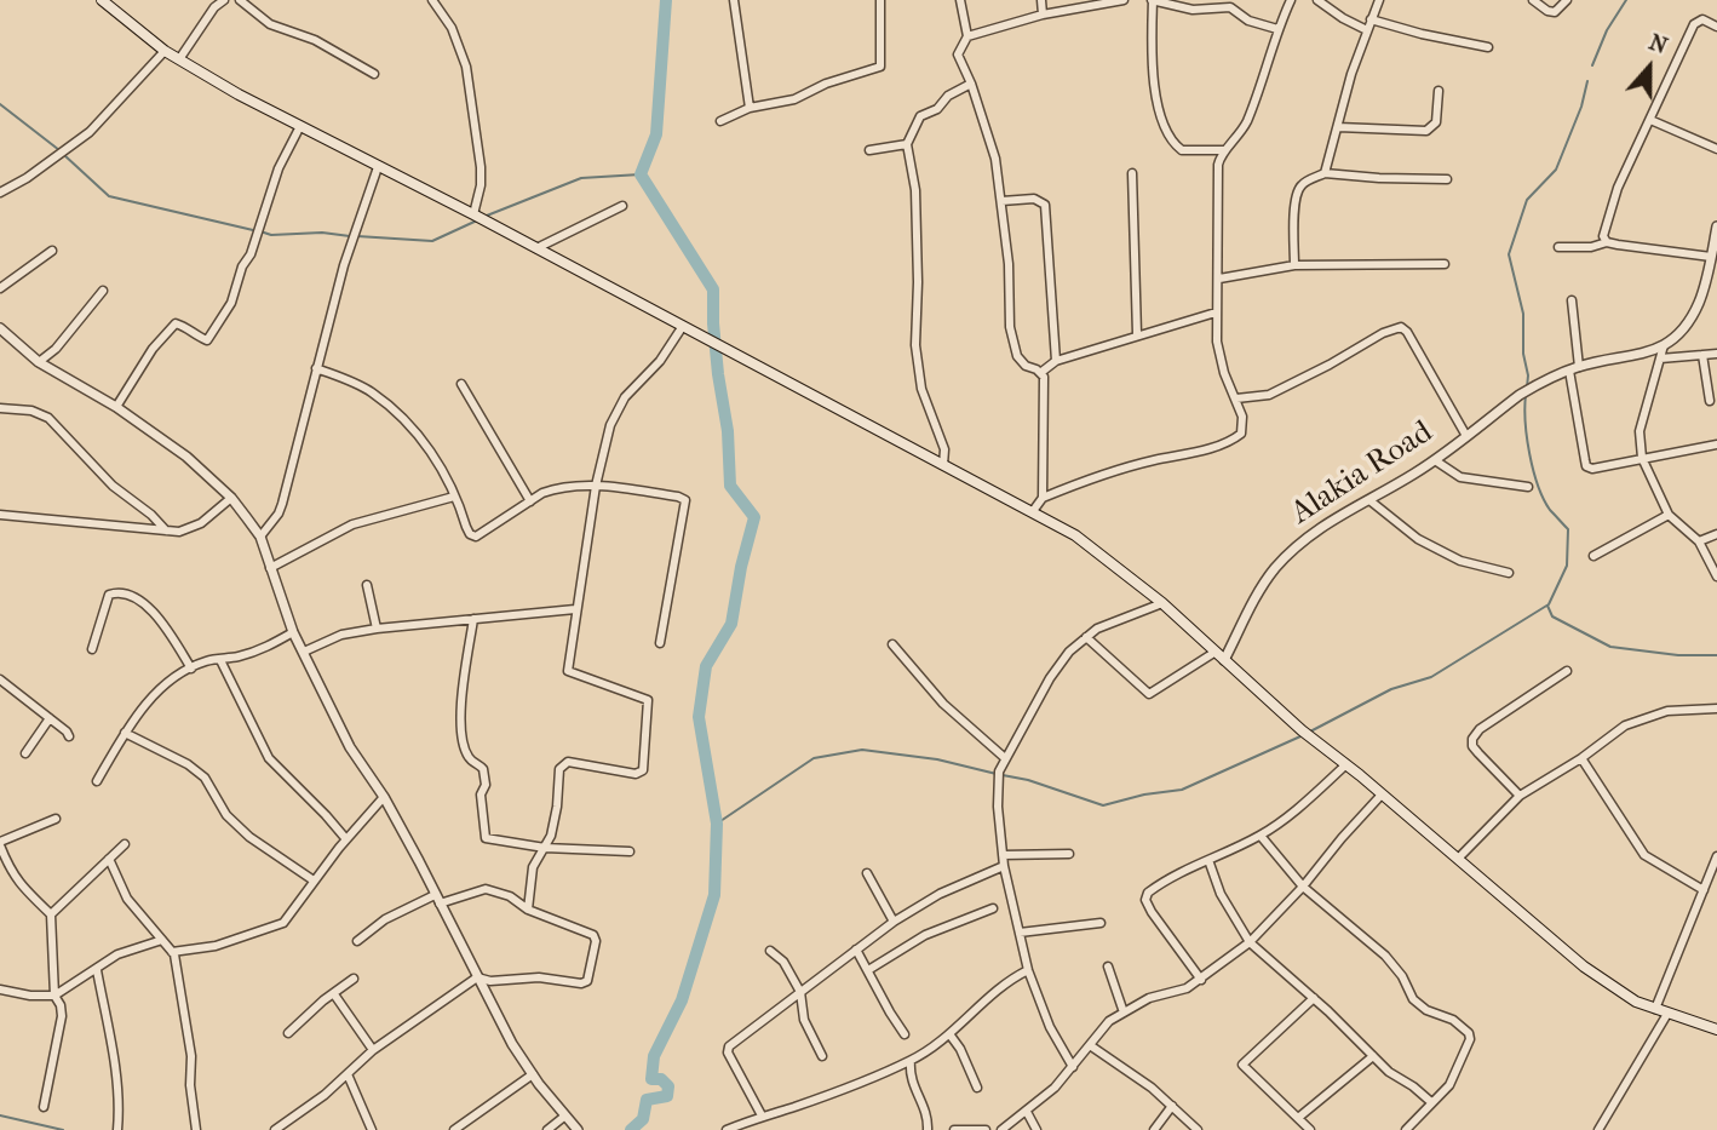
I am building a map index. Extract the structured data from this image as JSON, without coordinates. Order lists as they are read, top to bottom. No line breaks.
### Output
{"streets":{"street":["Alakia Road"]},"north":"top"}
